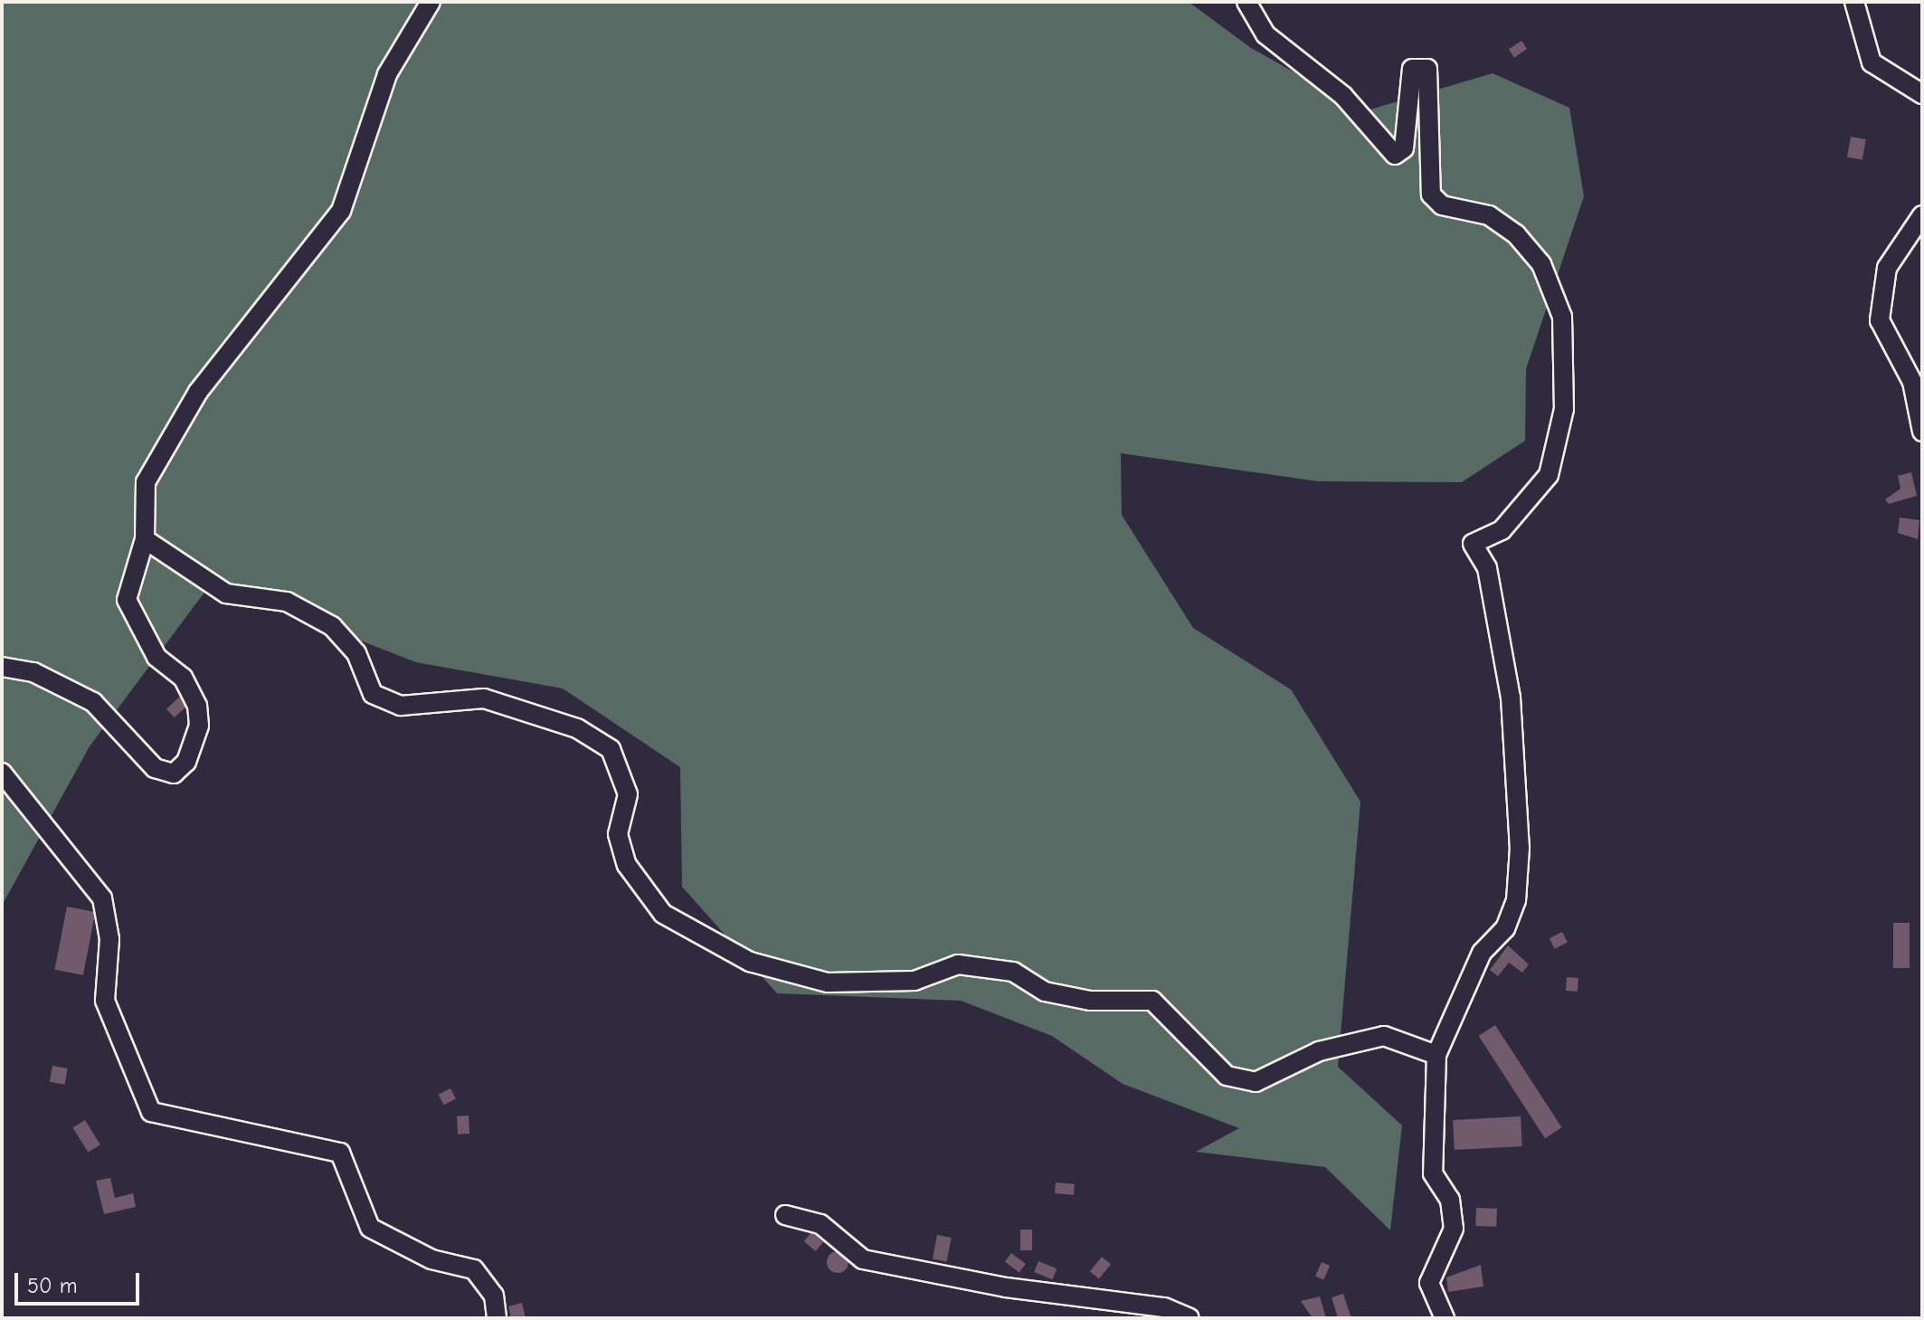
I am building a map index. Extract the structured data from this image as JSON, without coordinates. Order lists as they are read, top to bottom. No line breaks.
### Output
{"scale_bar":"50 m"}
